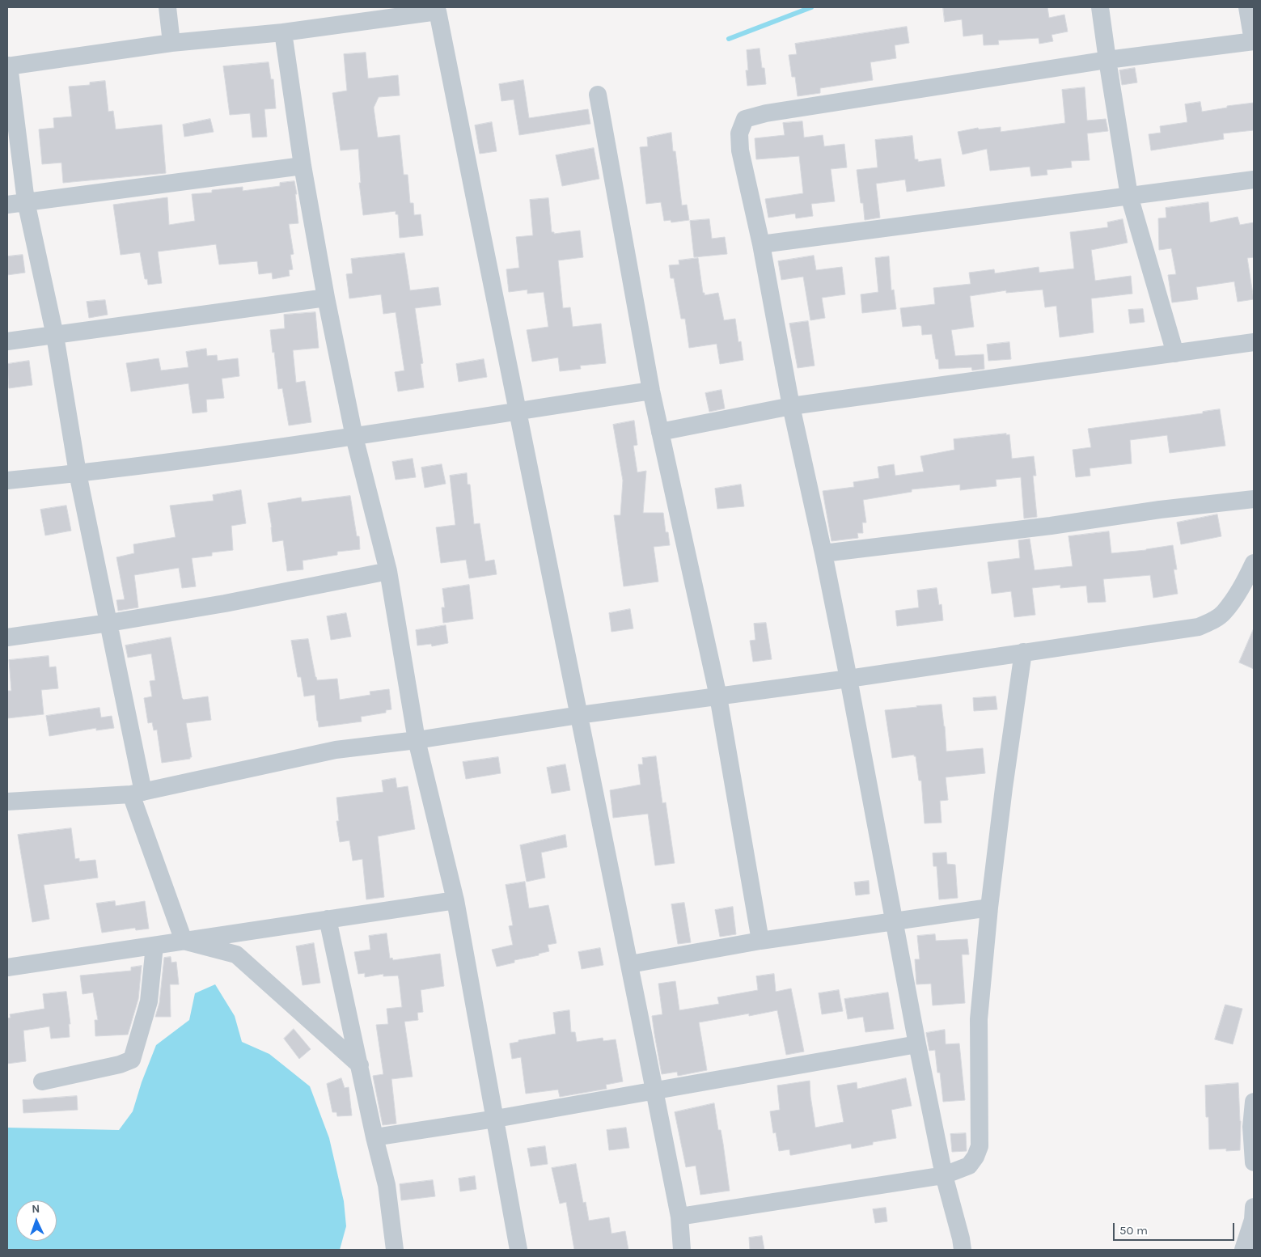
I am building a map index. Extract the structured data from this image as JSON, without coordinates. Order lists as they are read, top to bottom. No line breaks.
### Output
{"scale_bar":"50 m","north":"top"}
